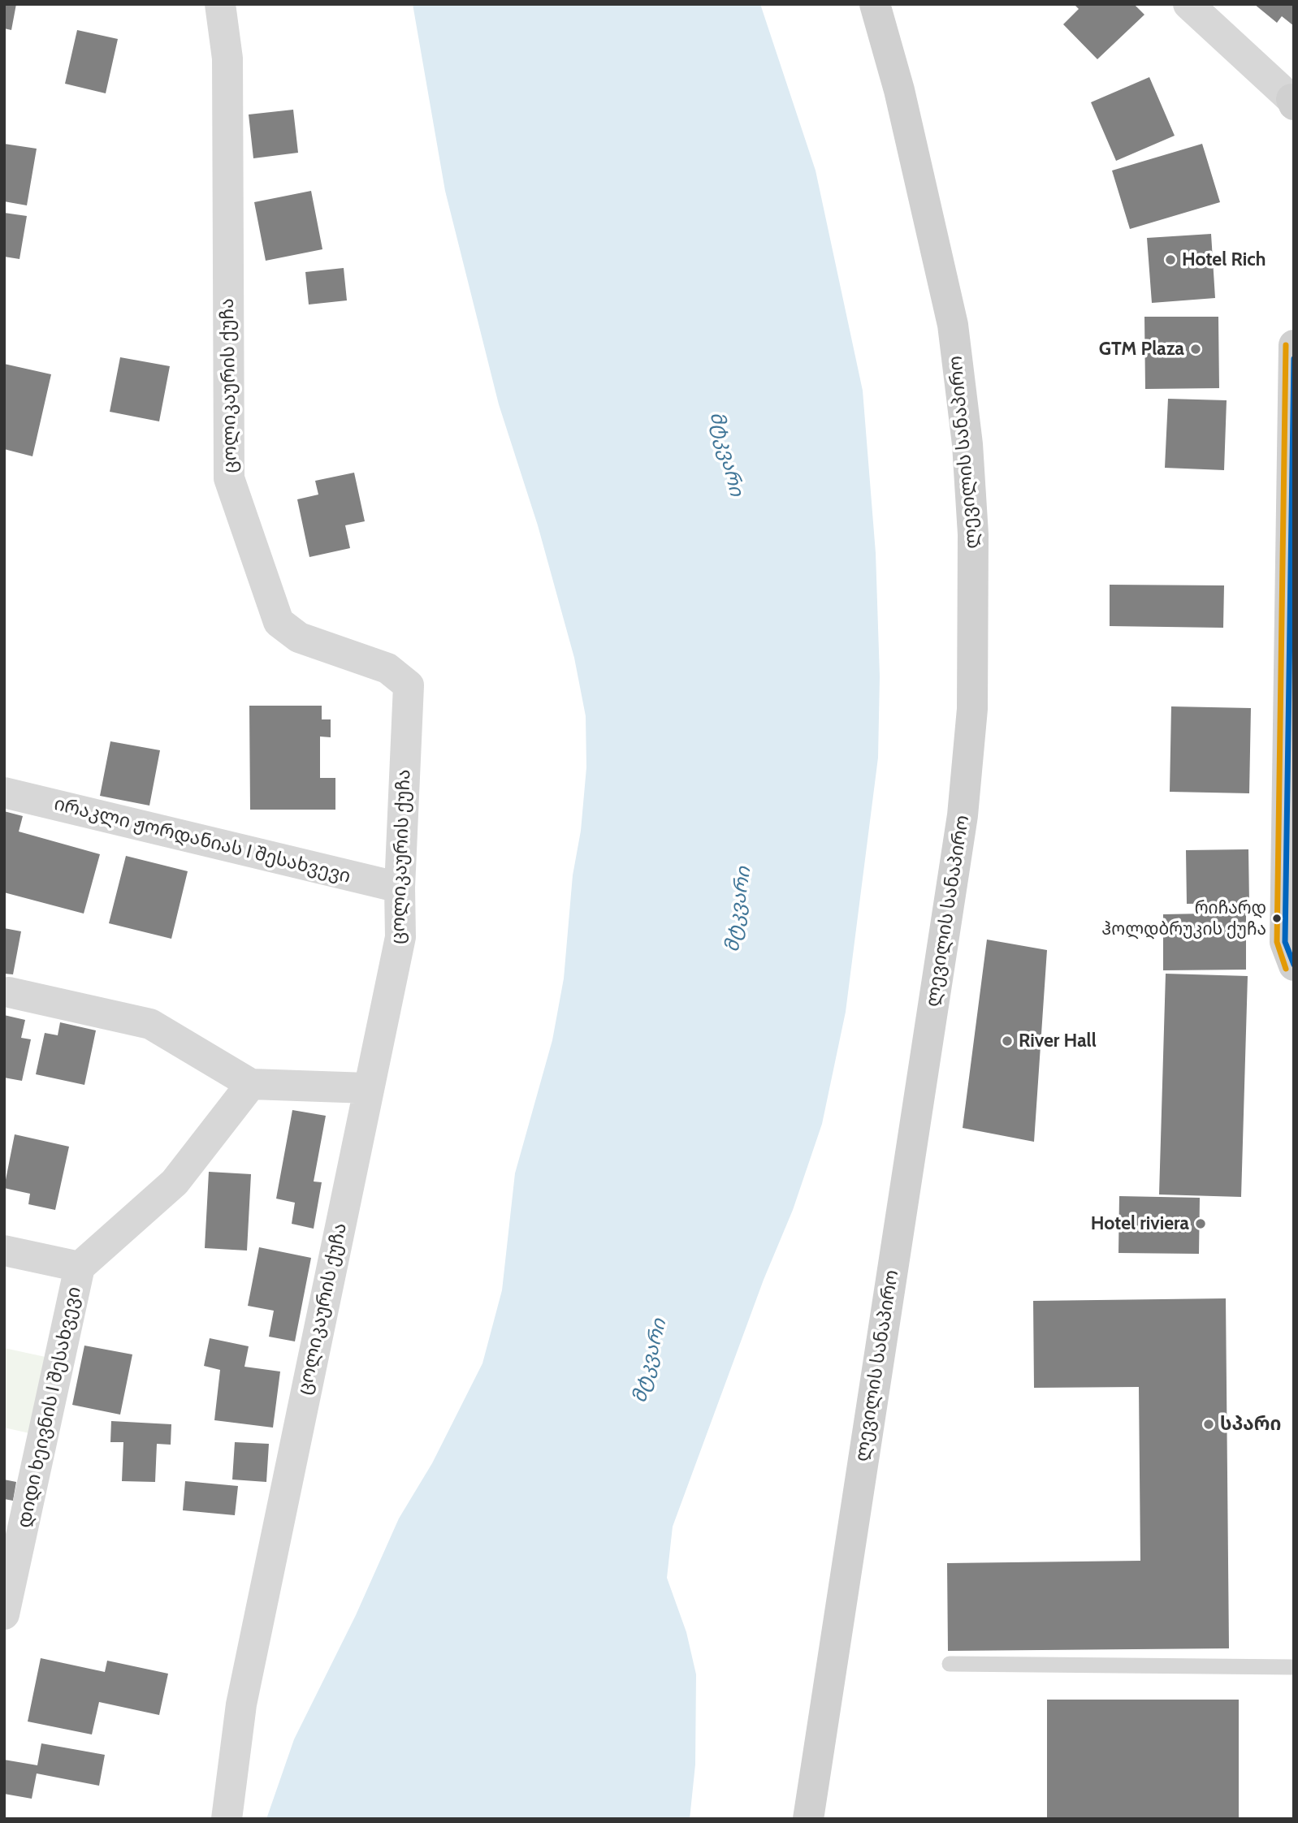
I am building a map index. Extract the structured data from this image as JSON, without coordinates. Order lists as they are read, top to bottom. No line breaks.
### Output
{"streets":{"main road":["ლევილის სანაპირო"],"street":["ცოლიკაურის ქუჩა","ირაკლი ჟორდანიას I შესახვევი","დიდი ხეივნის I შესახვევი"]},"crossings":[["ცოლიკაურის ქუჩა","ირაკლი ჟორდანიას I შესახვევი"]],"water":["მტკვარი"],"places":["Hotel Rich","GTM Plaza","რიჩარდ ჰოლდბრუკის ქუჩა","River Hall","Hotel riviera","სპარი"]}
